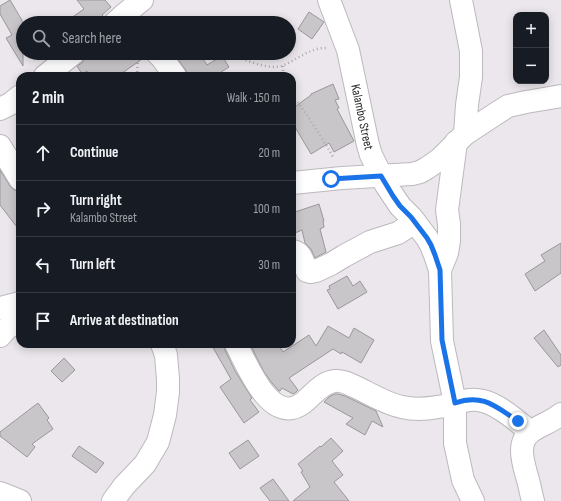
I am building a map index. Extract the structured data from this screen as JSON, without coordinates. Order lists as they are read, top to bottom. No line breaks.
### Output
{"streets":{"street":["Kalambo Street"]},"page":{"map_buttons":["+","−"],"search":"Search here","heading":["2 min","Walk · 150 m"],"list":[["Continue","20 m"],["Turn right","Kalambo Street","100 m"],["Turn left","30 m"],"Arrive at destination"]}}
